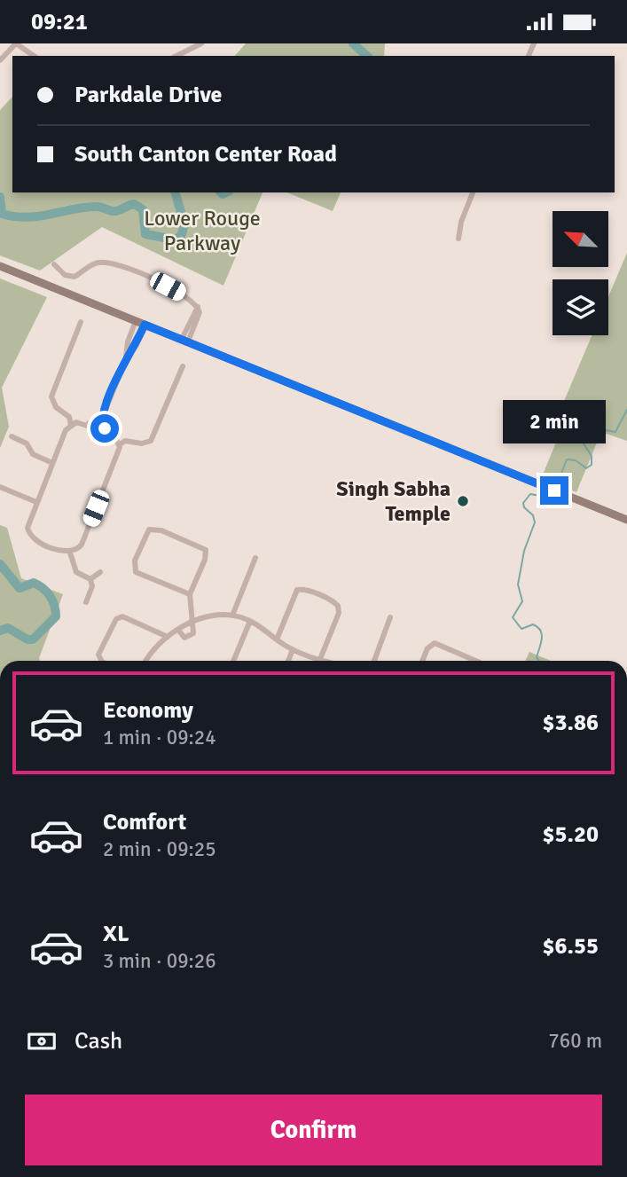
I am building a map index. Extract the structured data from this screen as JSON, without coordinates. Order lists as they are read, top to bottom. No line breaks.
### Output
{"parks":["Lower Rouge Parkway"],"places":["Singh Sabha Temple"],"north":"top left","page":{"status":"09:21","banner":["Parkdale Drive","South Canton Center Road"],"bubble":"2 min","list":[{"name":"Economy","note":"1 min · 09:24","value":"$3.86"},{"name":"Comfort","note":"2 min · 09:25","value":"$5.20"},{"name":"XL","note":"3 min · 09:26","value":"$6.55"}],"pay":["Cash","760 m"],"buttons":"Confirm"}}
